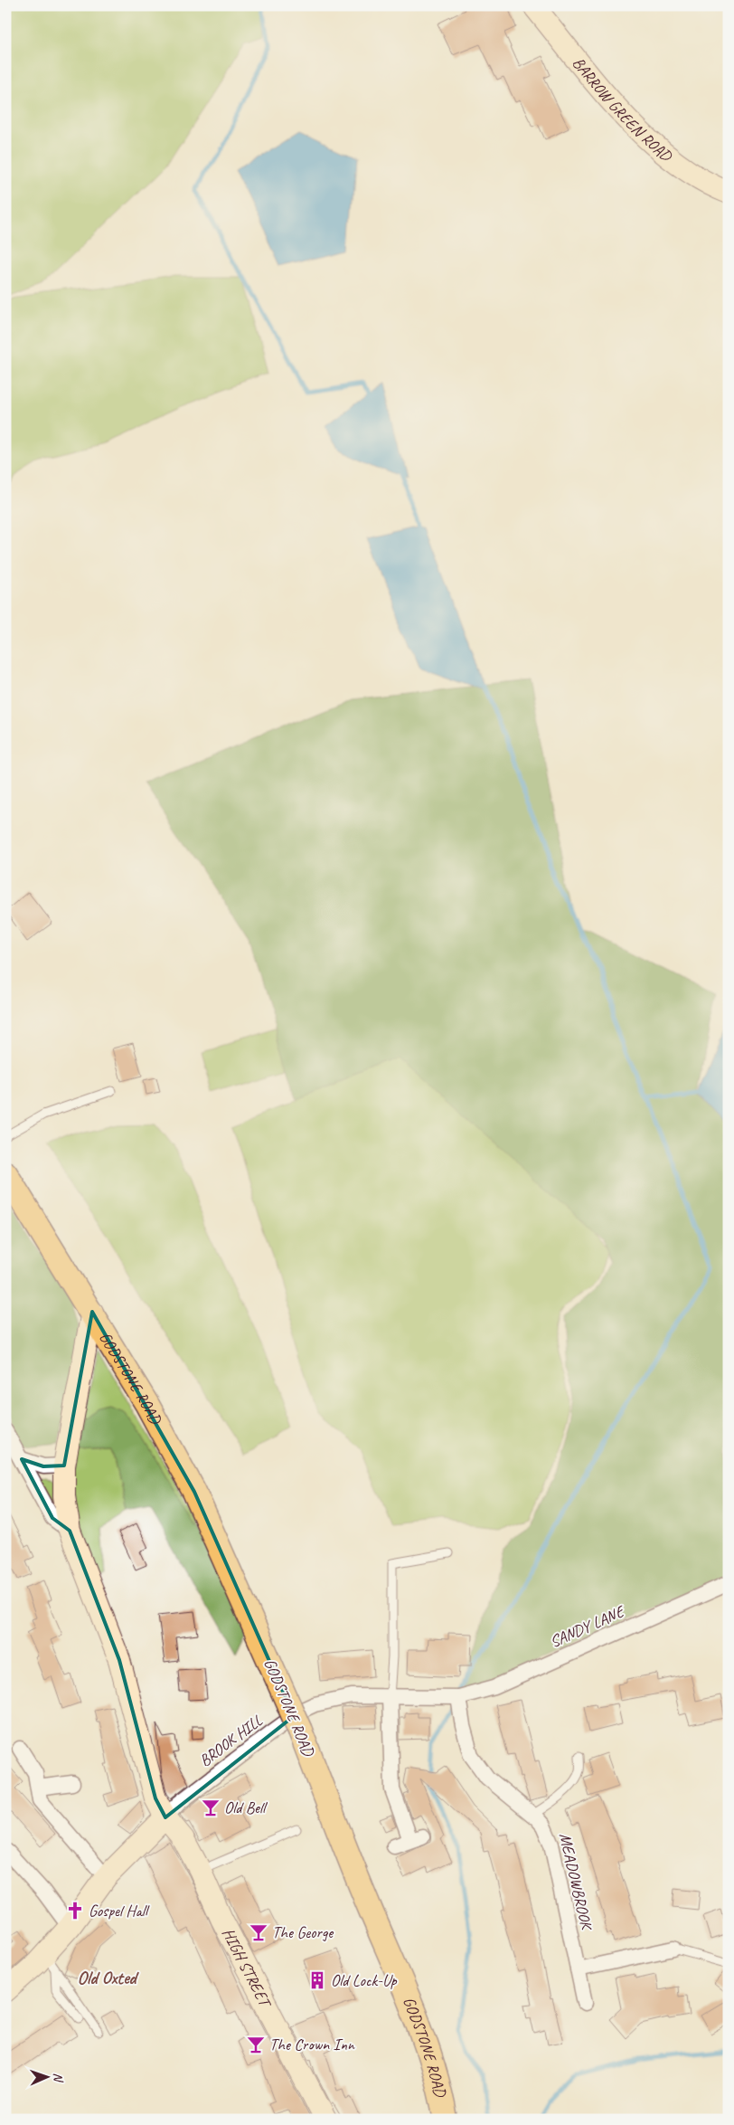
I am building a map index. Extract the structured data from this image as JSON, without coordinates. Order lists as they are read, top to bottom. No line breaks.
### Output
{"streets":{"main road":["GODSTONE ROAD"],"street":["BARROW GREEN ROAD","SANDY LANE","BROOK HILL","MEADOWBROOK","HIGH STREET"]},"crossings":[["GODSTONE ROAD","BROOK HILL"],["GODSTONE ROAD","HIGH STREET"],["SANDY LANE","BROOK HILL"],["SANDY LANE","MEADOWBROOK"],["BROOK HILL","MEADOWBROOK"],["BROOK HILL","HIGH STREET"]],"districts":["Old Oxted"],"places":{"bar":["Old Bell","The George","The Crown Inn"],"church":["Gospel Hall"],"building":["Old Lock-Up"]},"north":"right"}
